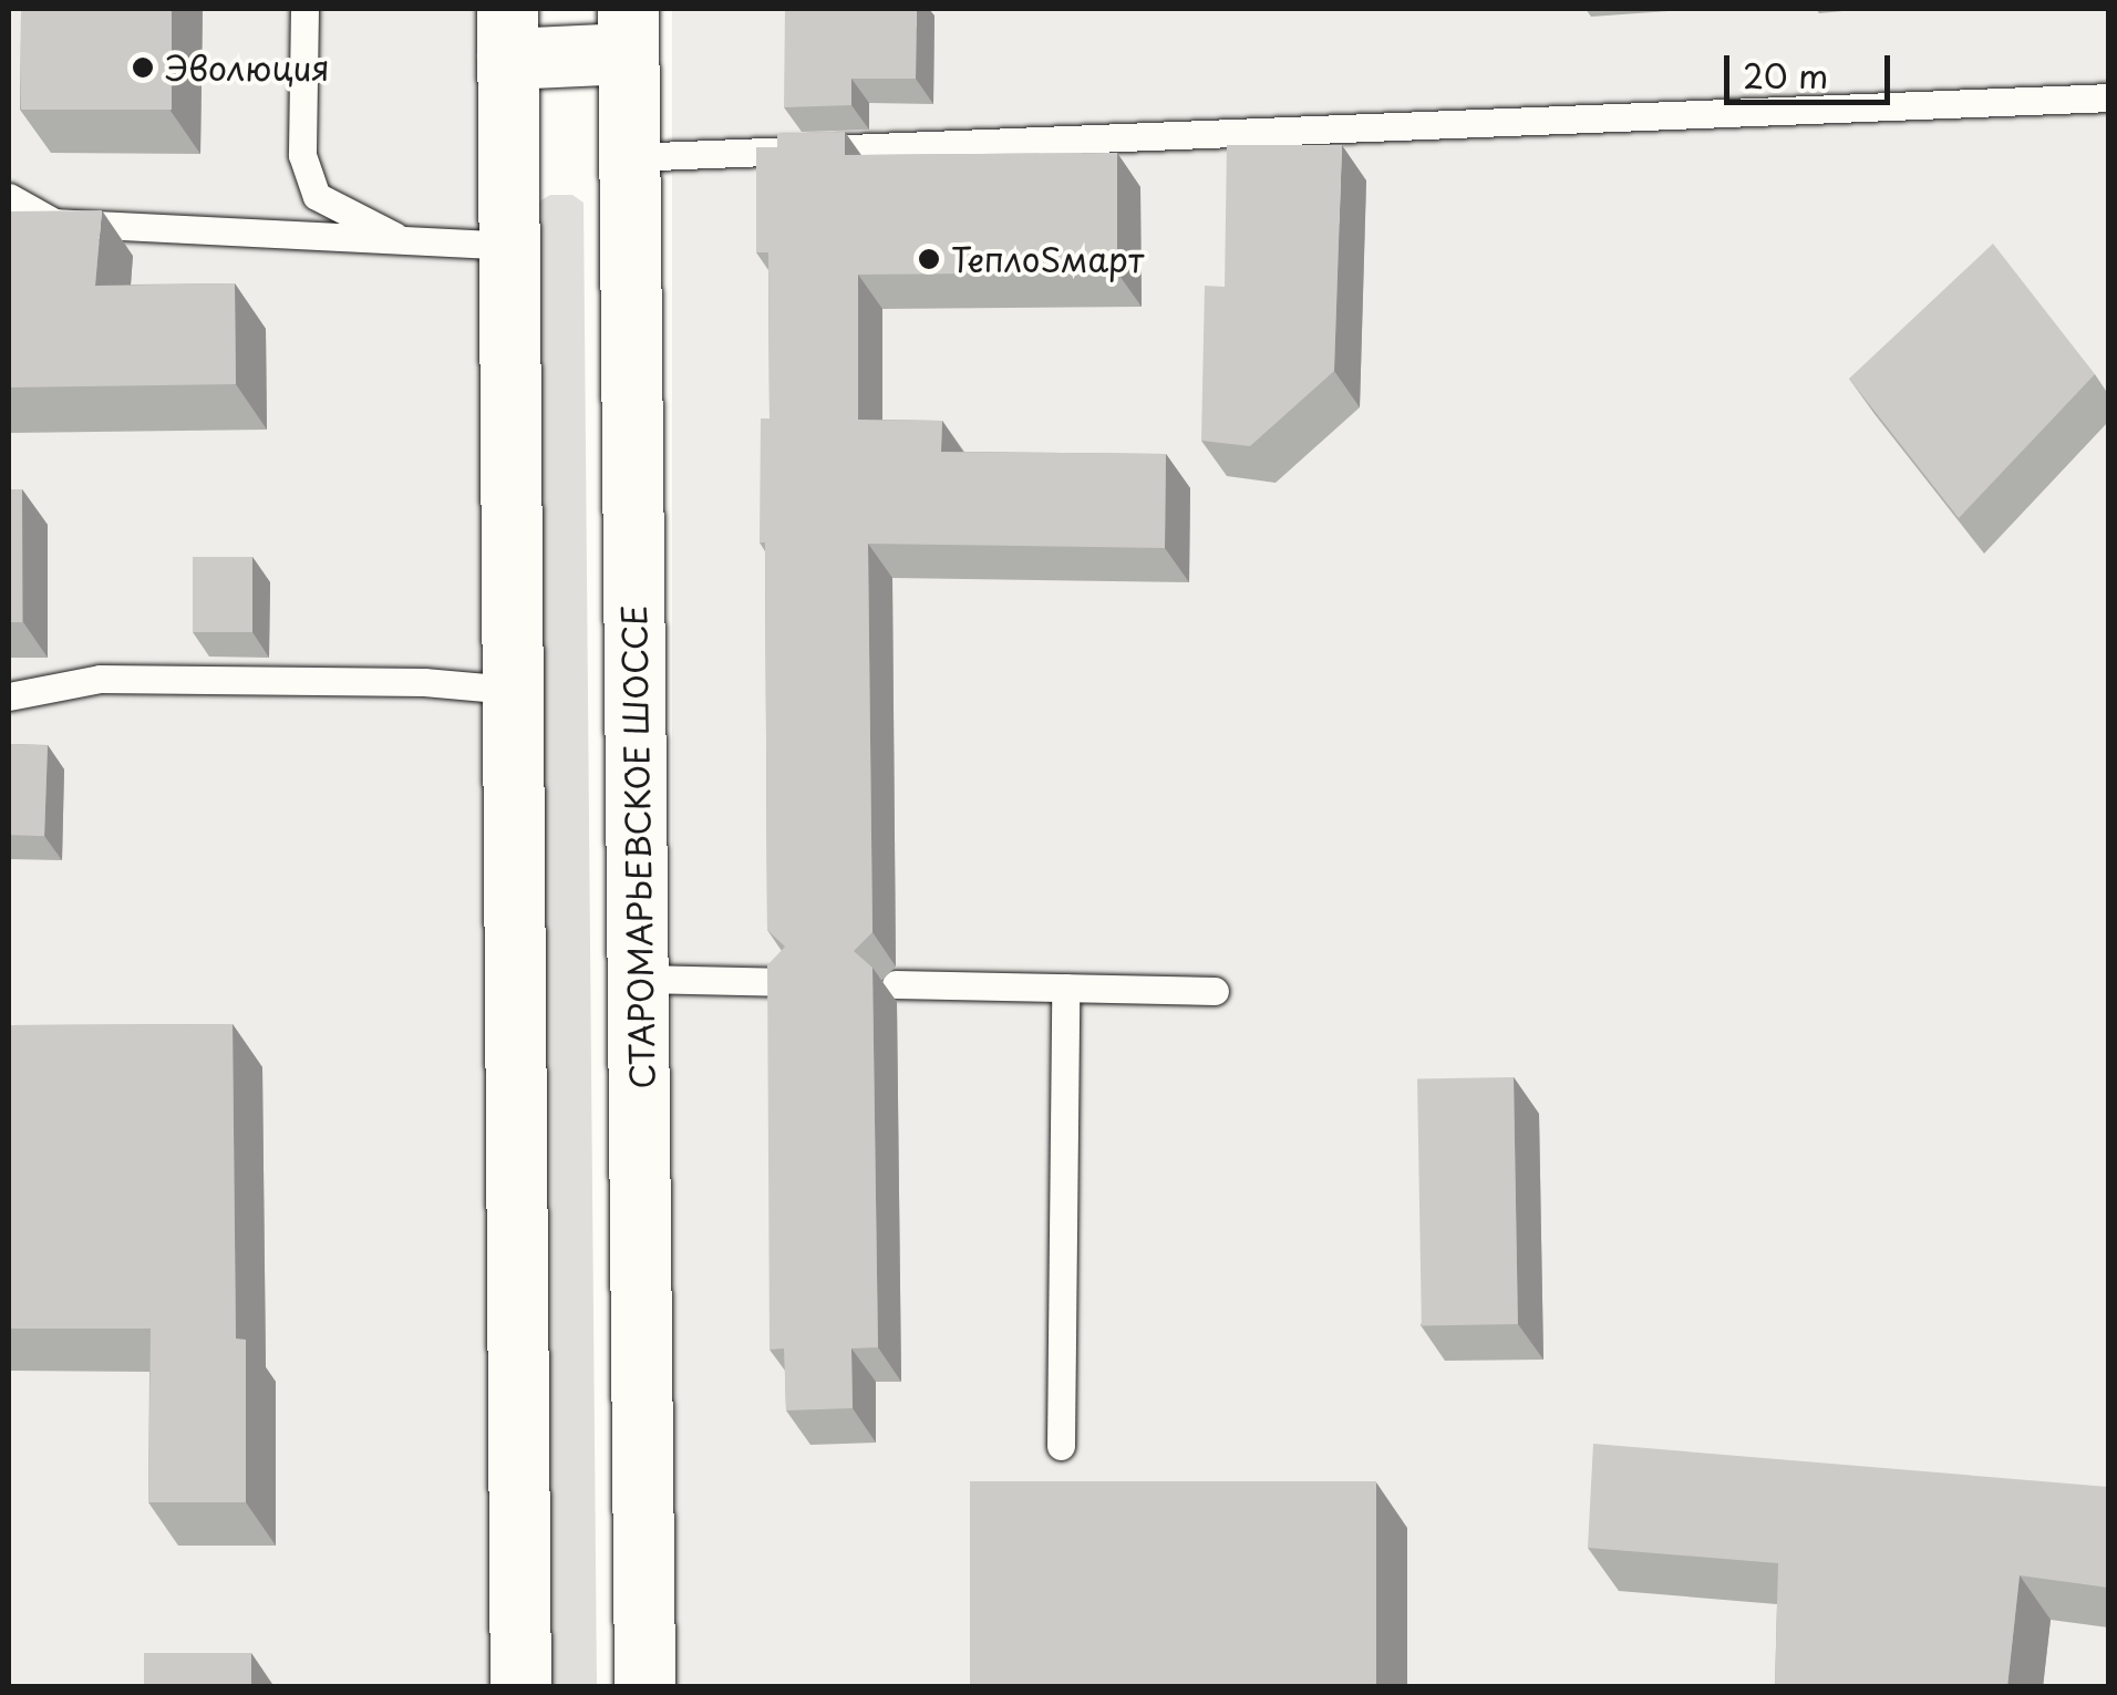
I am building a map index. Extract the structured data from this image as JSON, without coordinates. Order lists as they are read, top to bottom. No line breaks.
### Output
{"streets":{"main road":["СТАРОМАРЬЕВСКОЕ ШОССЕ"]},"places":["Эволюция","ТеплоSмарт"],"scale_bar":"20 m"}
